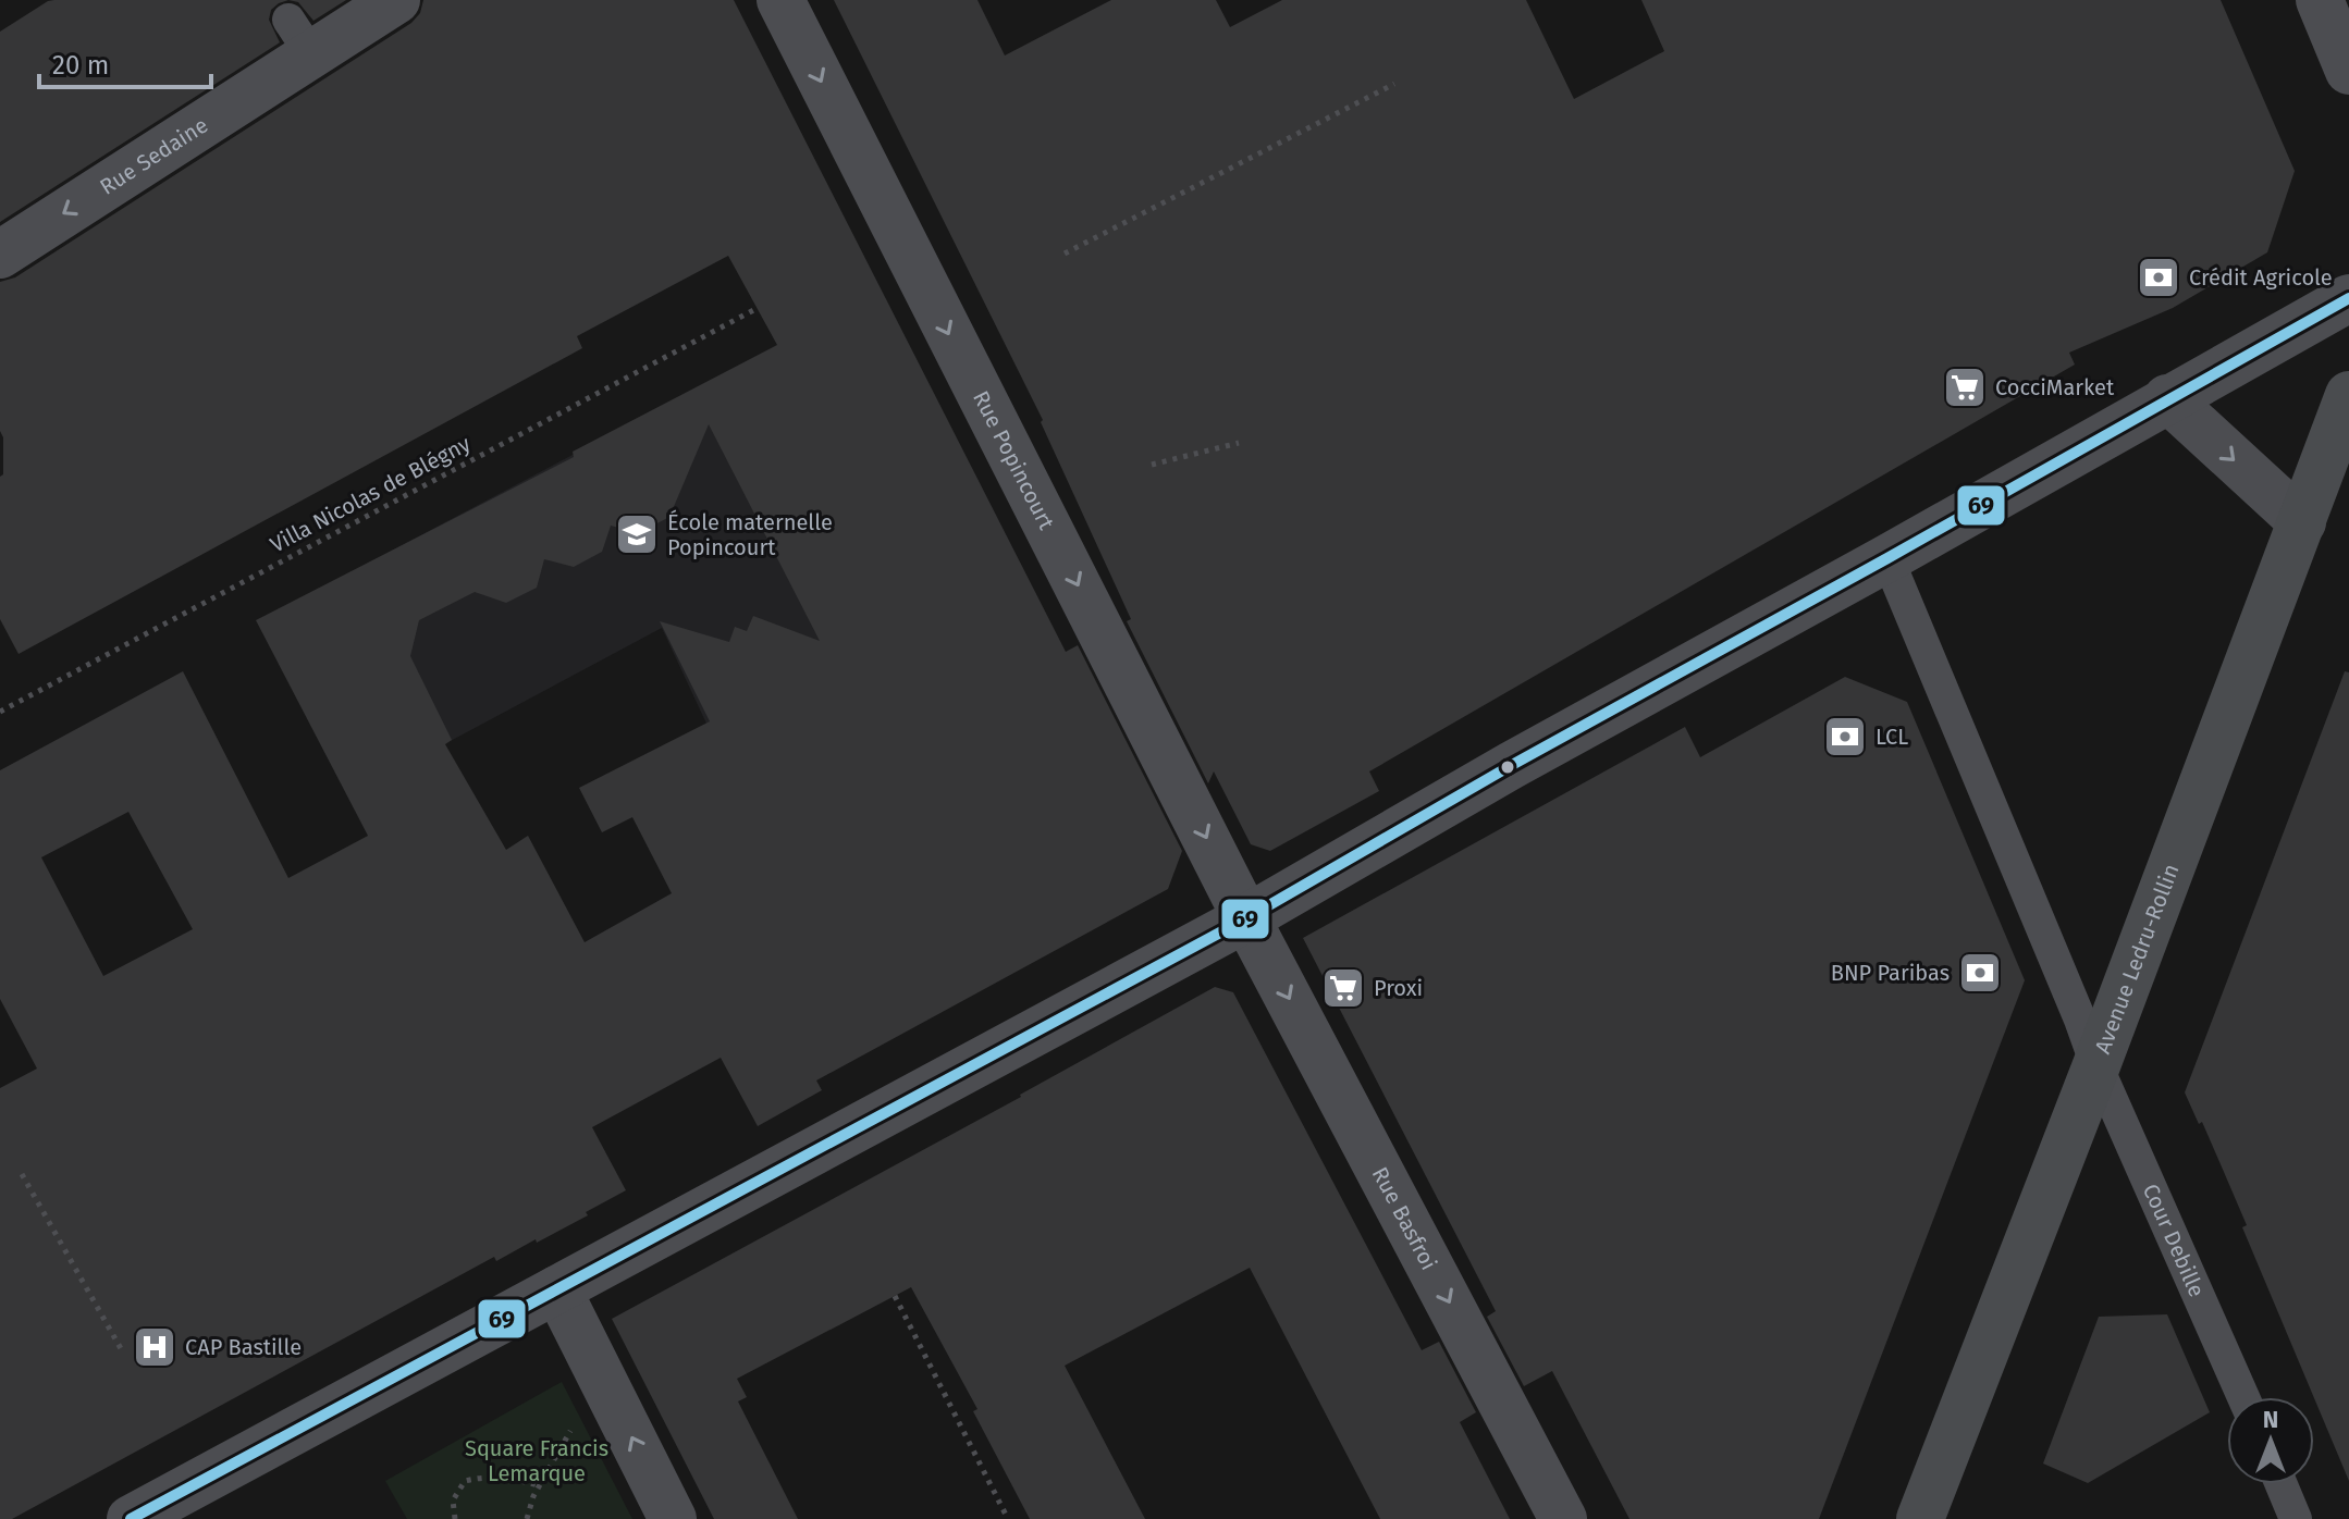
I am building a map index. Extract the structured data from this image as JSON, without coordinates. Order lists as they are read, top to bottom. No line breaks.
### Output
{"streets":{"main road":["Avenue Ledru-Rollin"],"street":["Rue Sedaine","Rue Popincourt","Rue Basfroi"],"lane":["Cour Debille"],"path":["Villa Nicolas de Blégny"]},"crossings":[["Rue Popincourt","Rue Basfroi"],["Avenue Ledru-Rollin","Cour Debille"]],"one_way":["Rue Sedaine","Rue Popincourt","Rue Basfroi"],"parks":["Square Francis Lemarque"],"places":{"bank":["Crédit Agricole","LCL","BNP Paribas"],"supermarket":["CocciMarket","Proxi"],"school or university":["École maternelle Popincourt"],"hospital":["CAP Bastille"]},"lines":["transit line 69"],"scale_bar":"20 m","north":"top"}
